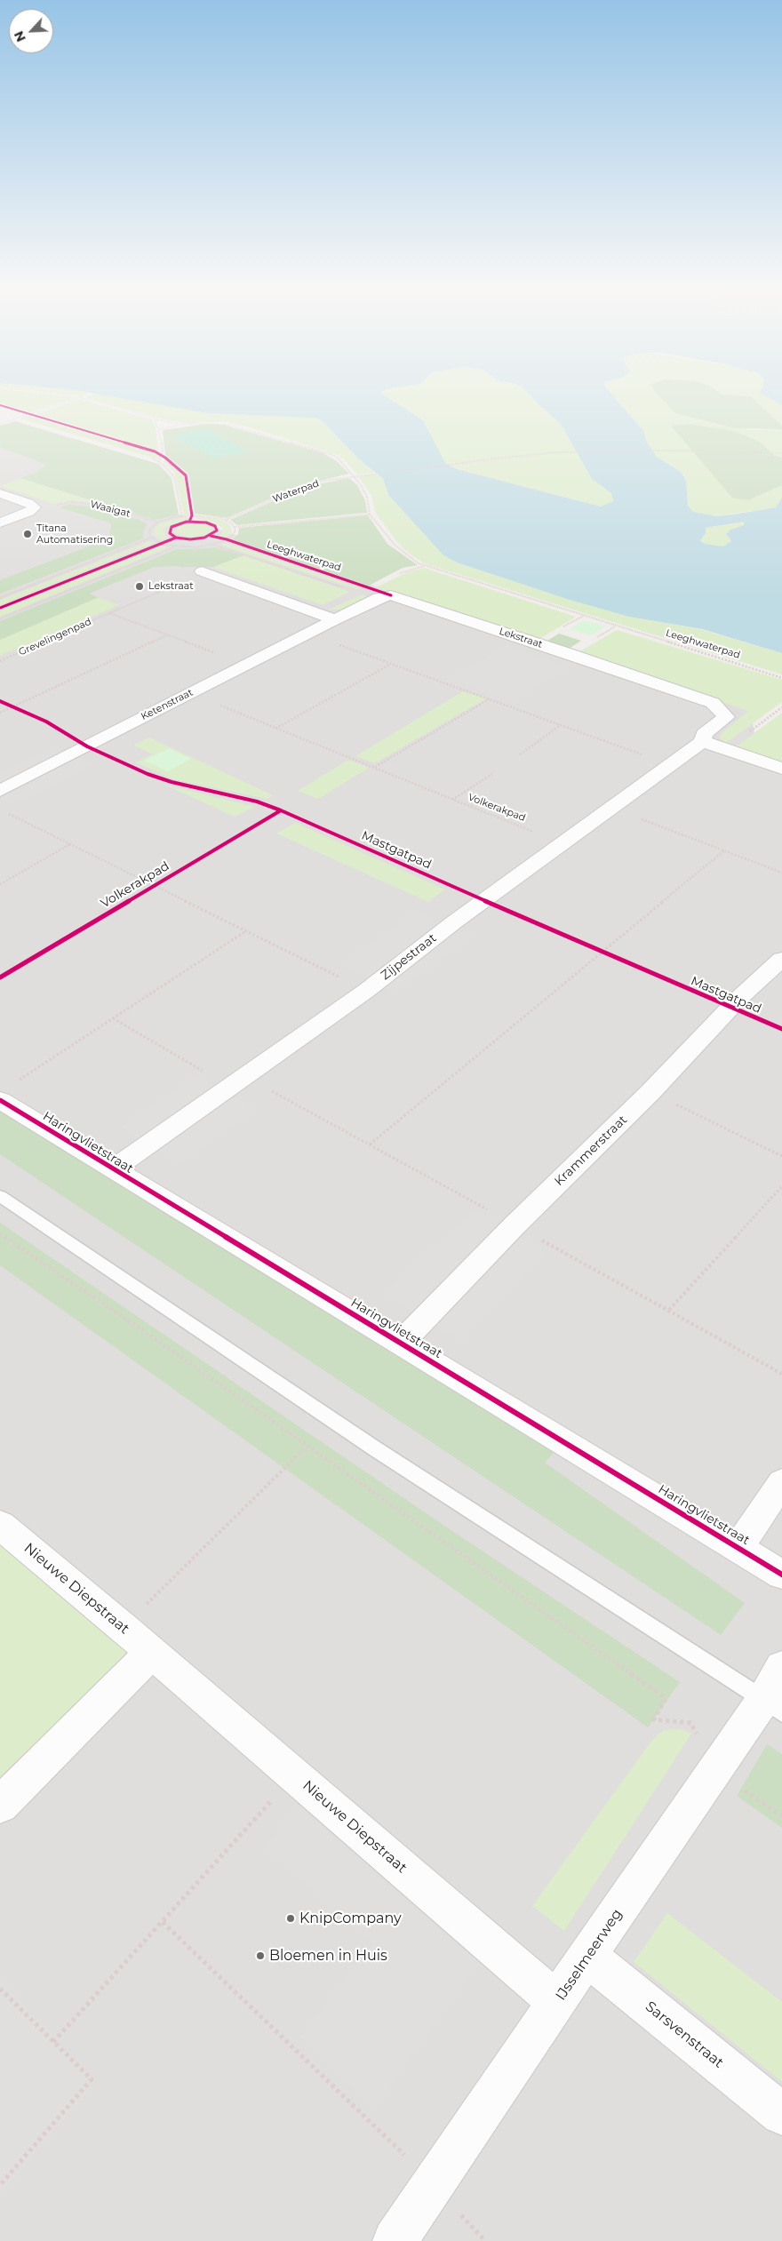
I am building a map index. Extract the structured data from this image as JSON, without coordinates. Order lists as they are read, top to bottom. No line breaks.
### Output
{"streets":{"street":["Lekstraat","Ketenstraat","Zijpestraat","Haringvlietstraat","Krammerstraat","Nieuwe Diepstraat","IJsselmeerweg","Sarsvenstraat"],"path":["Waterpad","Waaigat","Grevelingenpad"],"cycle path":["Leeghwaterpad","Volkerakpad","Mastgatpad"]},"crossings":[["Lekstraat","Ketenstraat"],["Lekstraat","Zijpestraat"],["Ketenstraat","Volkerakpad"],["Volkerakpad","Zijpestraat"],["Zijpestraat","Haringvlietstraat"],["Haringvlietstraat","Krammerstraat"],["Nieuwe Diepstraat","IJsselmeerweg"],["IJsselmeerweg","Sarsvenstraat"]],"places":["Titana Automatisering","Lekstraat","KnipCompany","Bloemen in Huis"],"north":"bottom left"}
